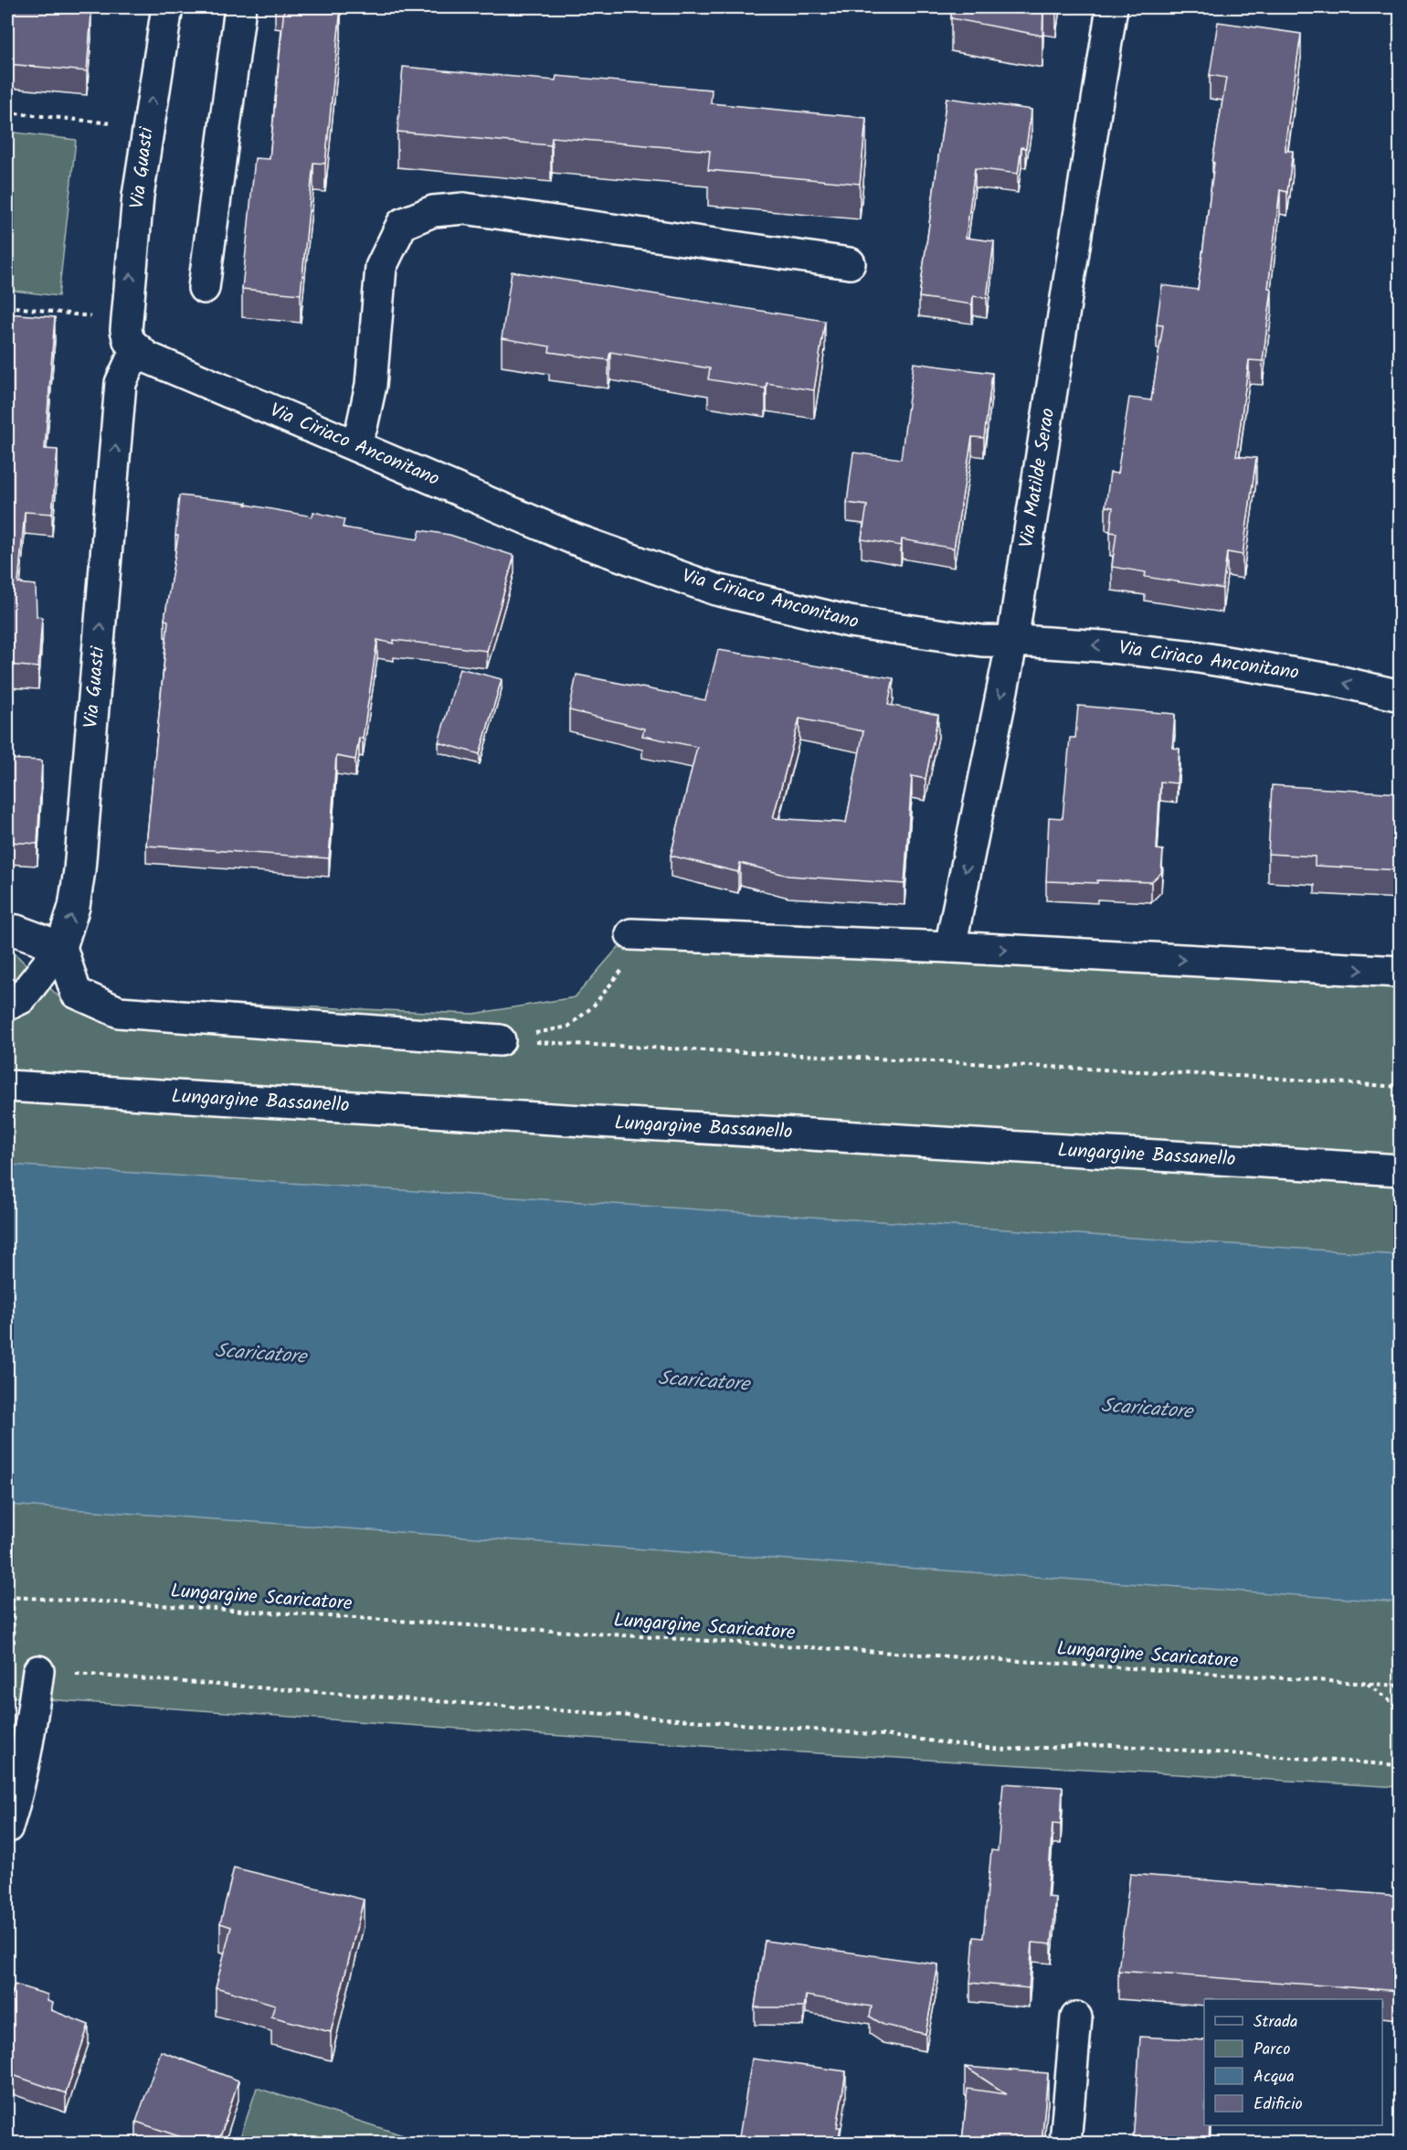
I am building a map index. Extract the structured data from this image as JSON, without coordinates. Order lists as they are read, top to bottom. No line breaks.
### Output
{"streets":{"street":["Via Guasti","Via Ciriaco Anconitano","Via Matilde Serao","Lungargine Bassanello"],"path":["Lungargine Scaricatore"]},"crossings":[["Via Guasti","Via Ciriaco Anconitano"],["Via Ciriaco Anconitano","Via Matilde Serao"]],"one_way":["Via Guasti"],"water":["Scaricatore"],"legend":["Strada","Parco","Acqua","Edificio"]}
